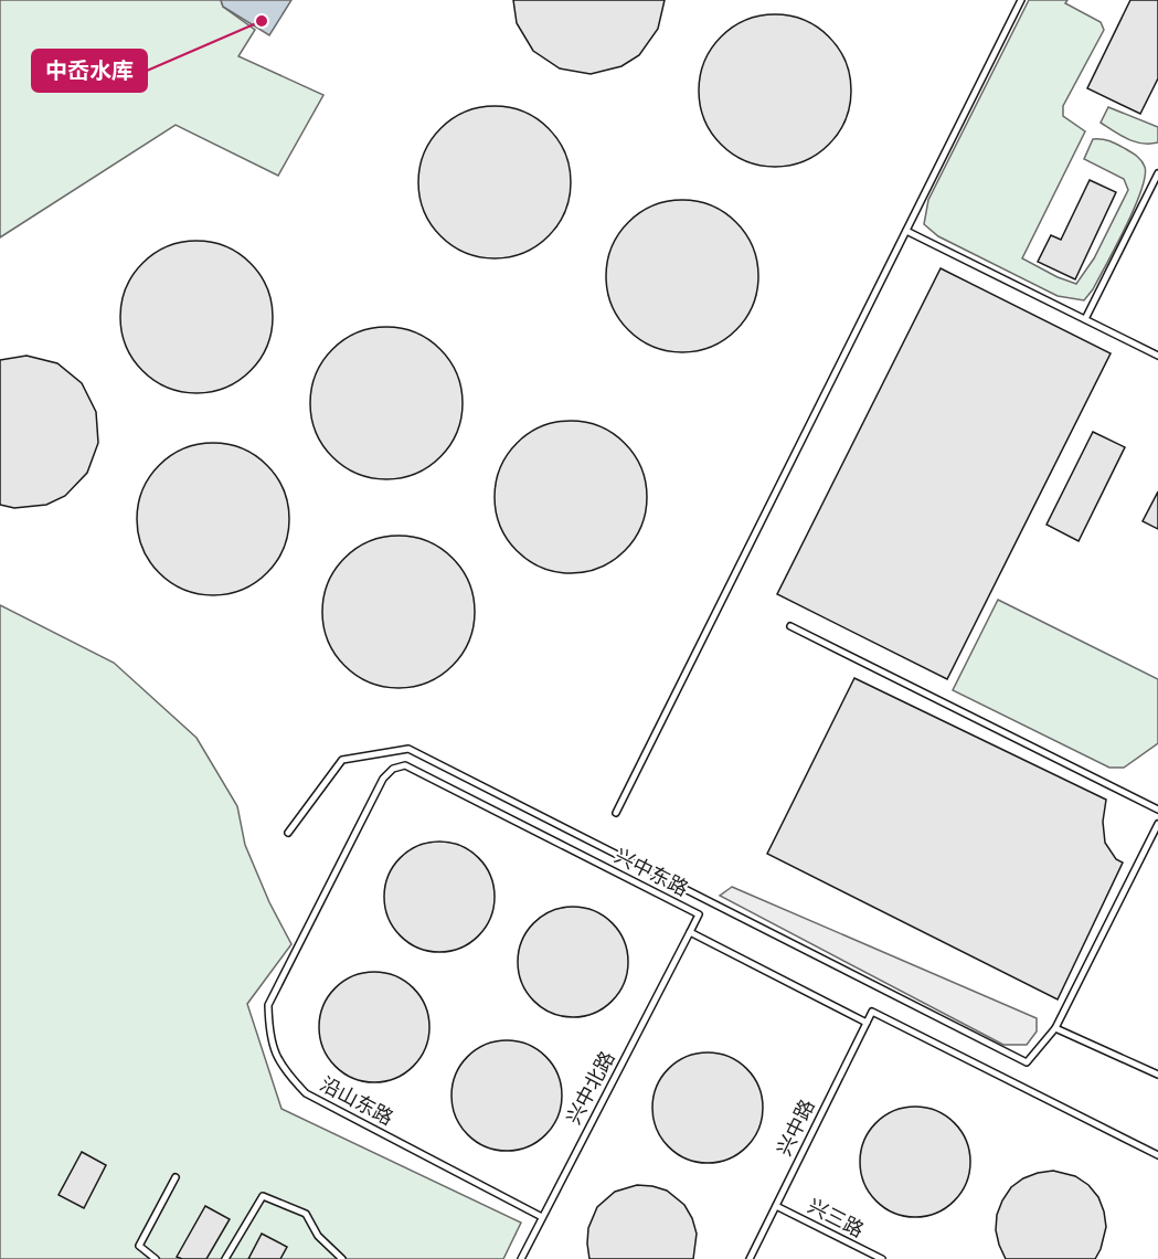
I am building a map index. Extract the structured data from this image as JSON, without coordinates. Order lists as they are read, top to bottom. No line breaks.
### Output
{"streets":{"lane":["兴中东路","兴中北路","沿山东路","兴中路","兴三路"]},"crossings":[["兴中东路","兴中北路"],["兴中东路","沿山东路"],["兴中北路","沿山东路"],["兴中路","兴三路"]],"places":["中岙水库"]}
